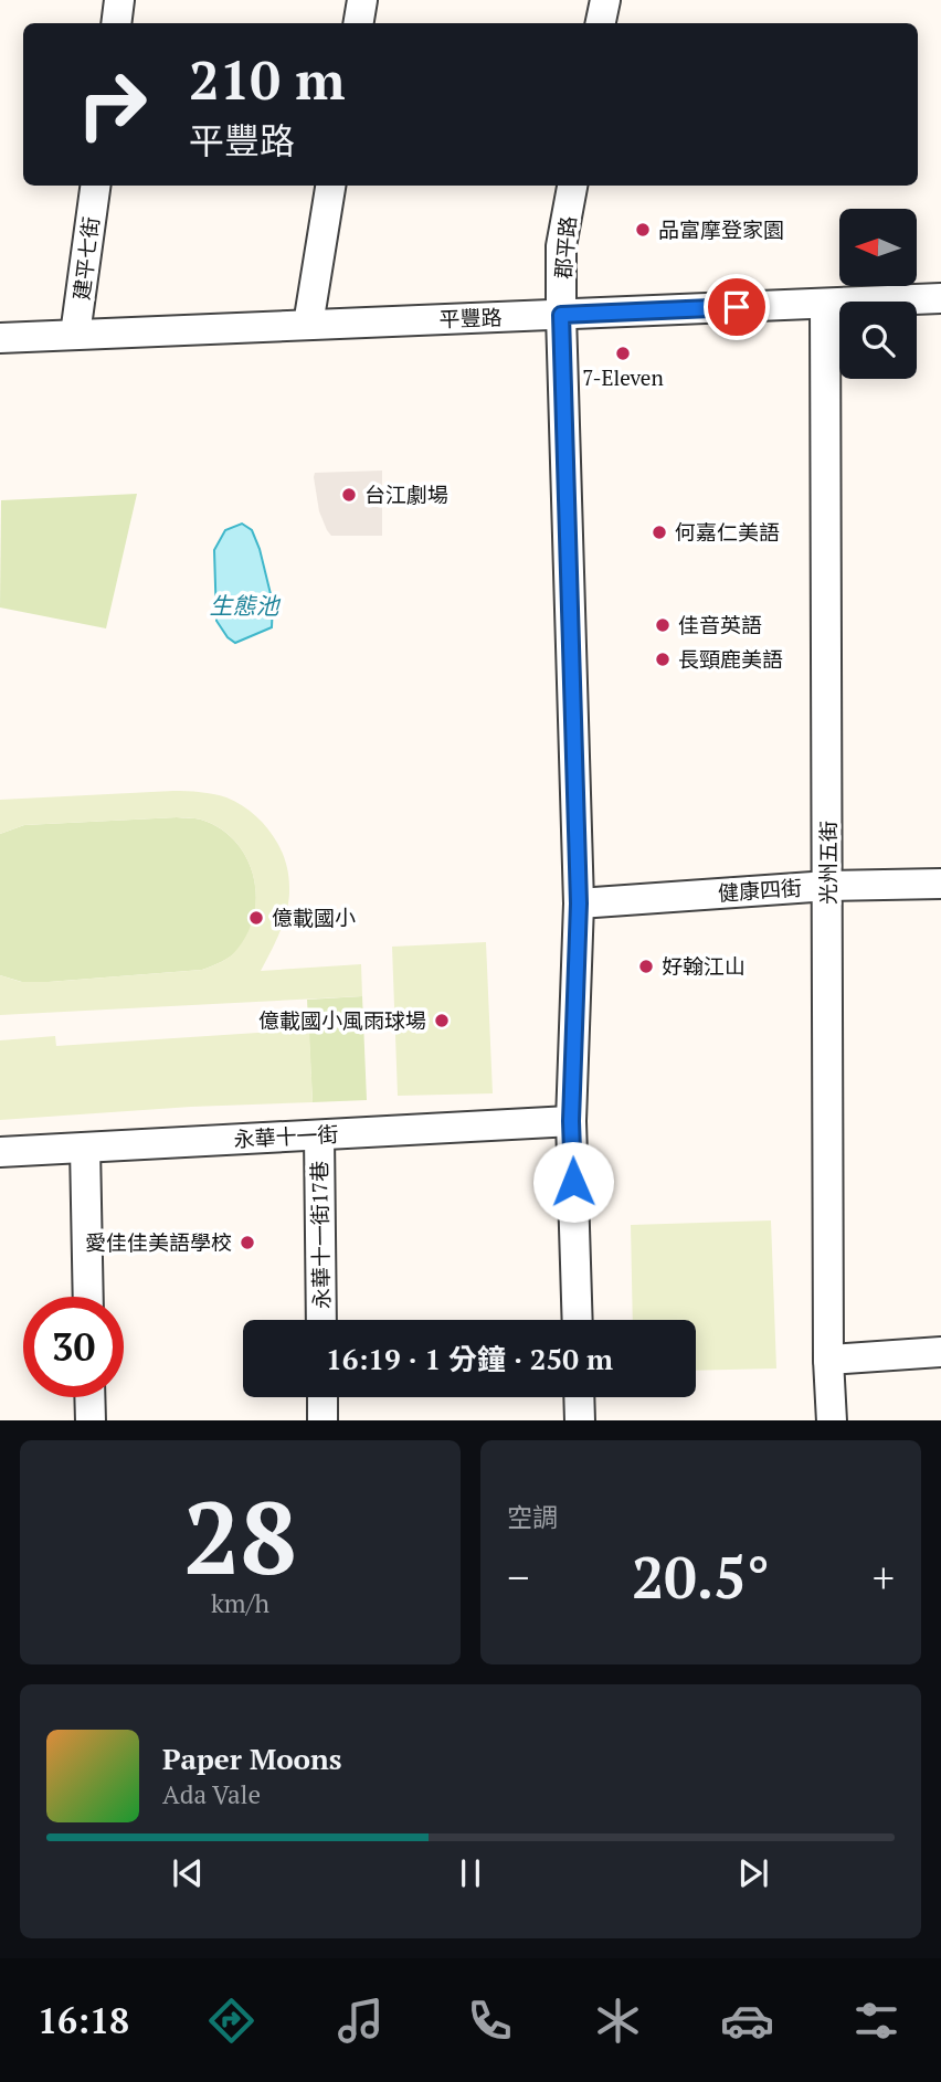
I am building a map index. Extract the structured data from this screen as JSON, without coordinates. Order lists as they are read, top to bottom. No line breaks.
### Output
{"streets":{"street":["郡平路","建平七街","平豐路","光州五街","健康四街","永華十一街","永華十一街17巷"]},"crossings":[["郡平路","平豐路"],["郡平路","健康四街"],["郡平路","永華十一街"],["建平七街","平豐路"],["平豐路","光州五街"],["光州五街","健康四街"],["永華十一街","永華十一街17巷"]],"water":["生態池"],"places":["品富摩登家園","7-Eleven","台江劇場","何嘉仁美語","佳音英語","長頸鹿美語","億載國小","好翰江山","億載國小風雨球場","愛佳佳美語學校"],"north":"left","page":{"turn":["210 m","平豐路"],"limit":"30","trip":"16:19 · 1 分鐘 · 250 m","tile":[["28","km/h"],"空調"],"heat":["−","20.5°","+"],"song":["Paper Moons","Ada Vale"],"tabs":"16:18"}}
